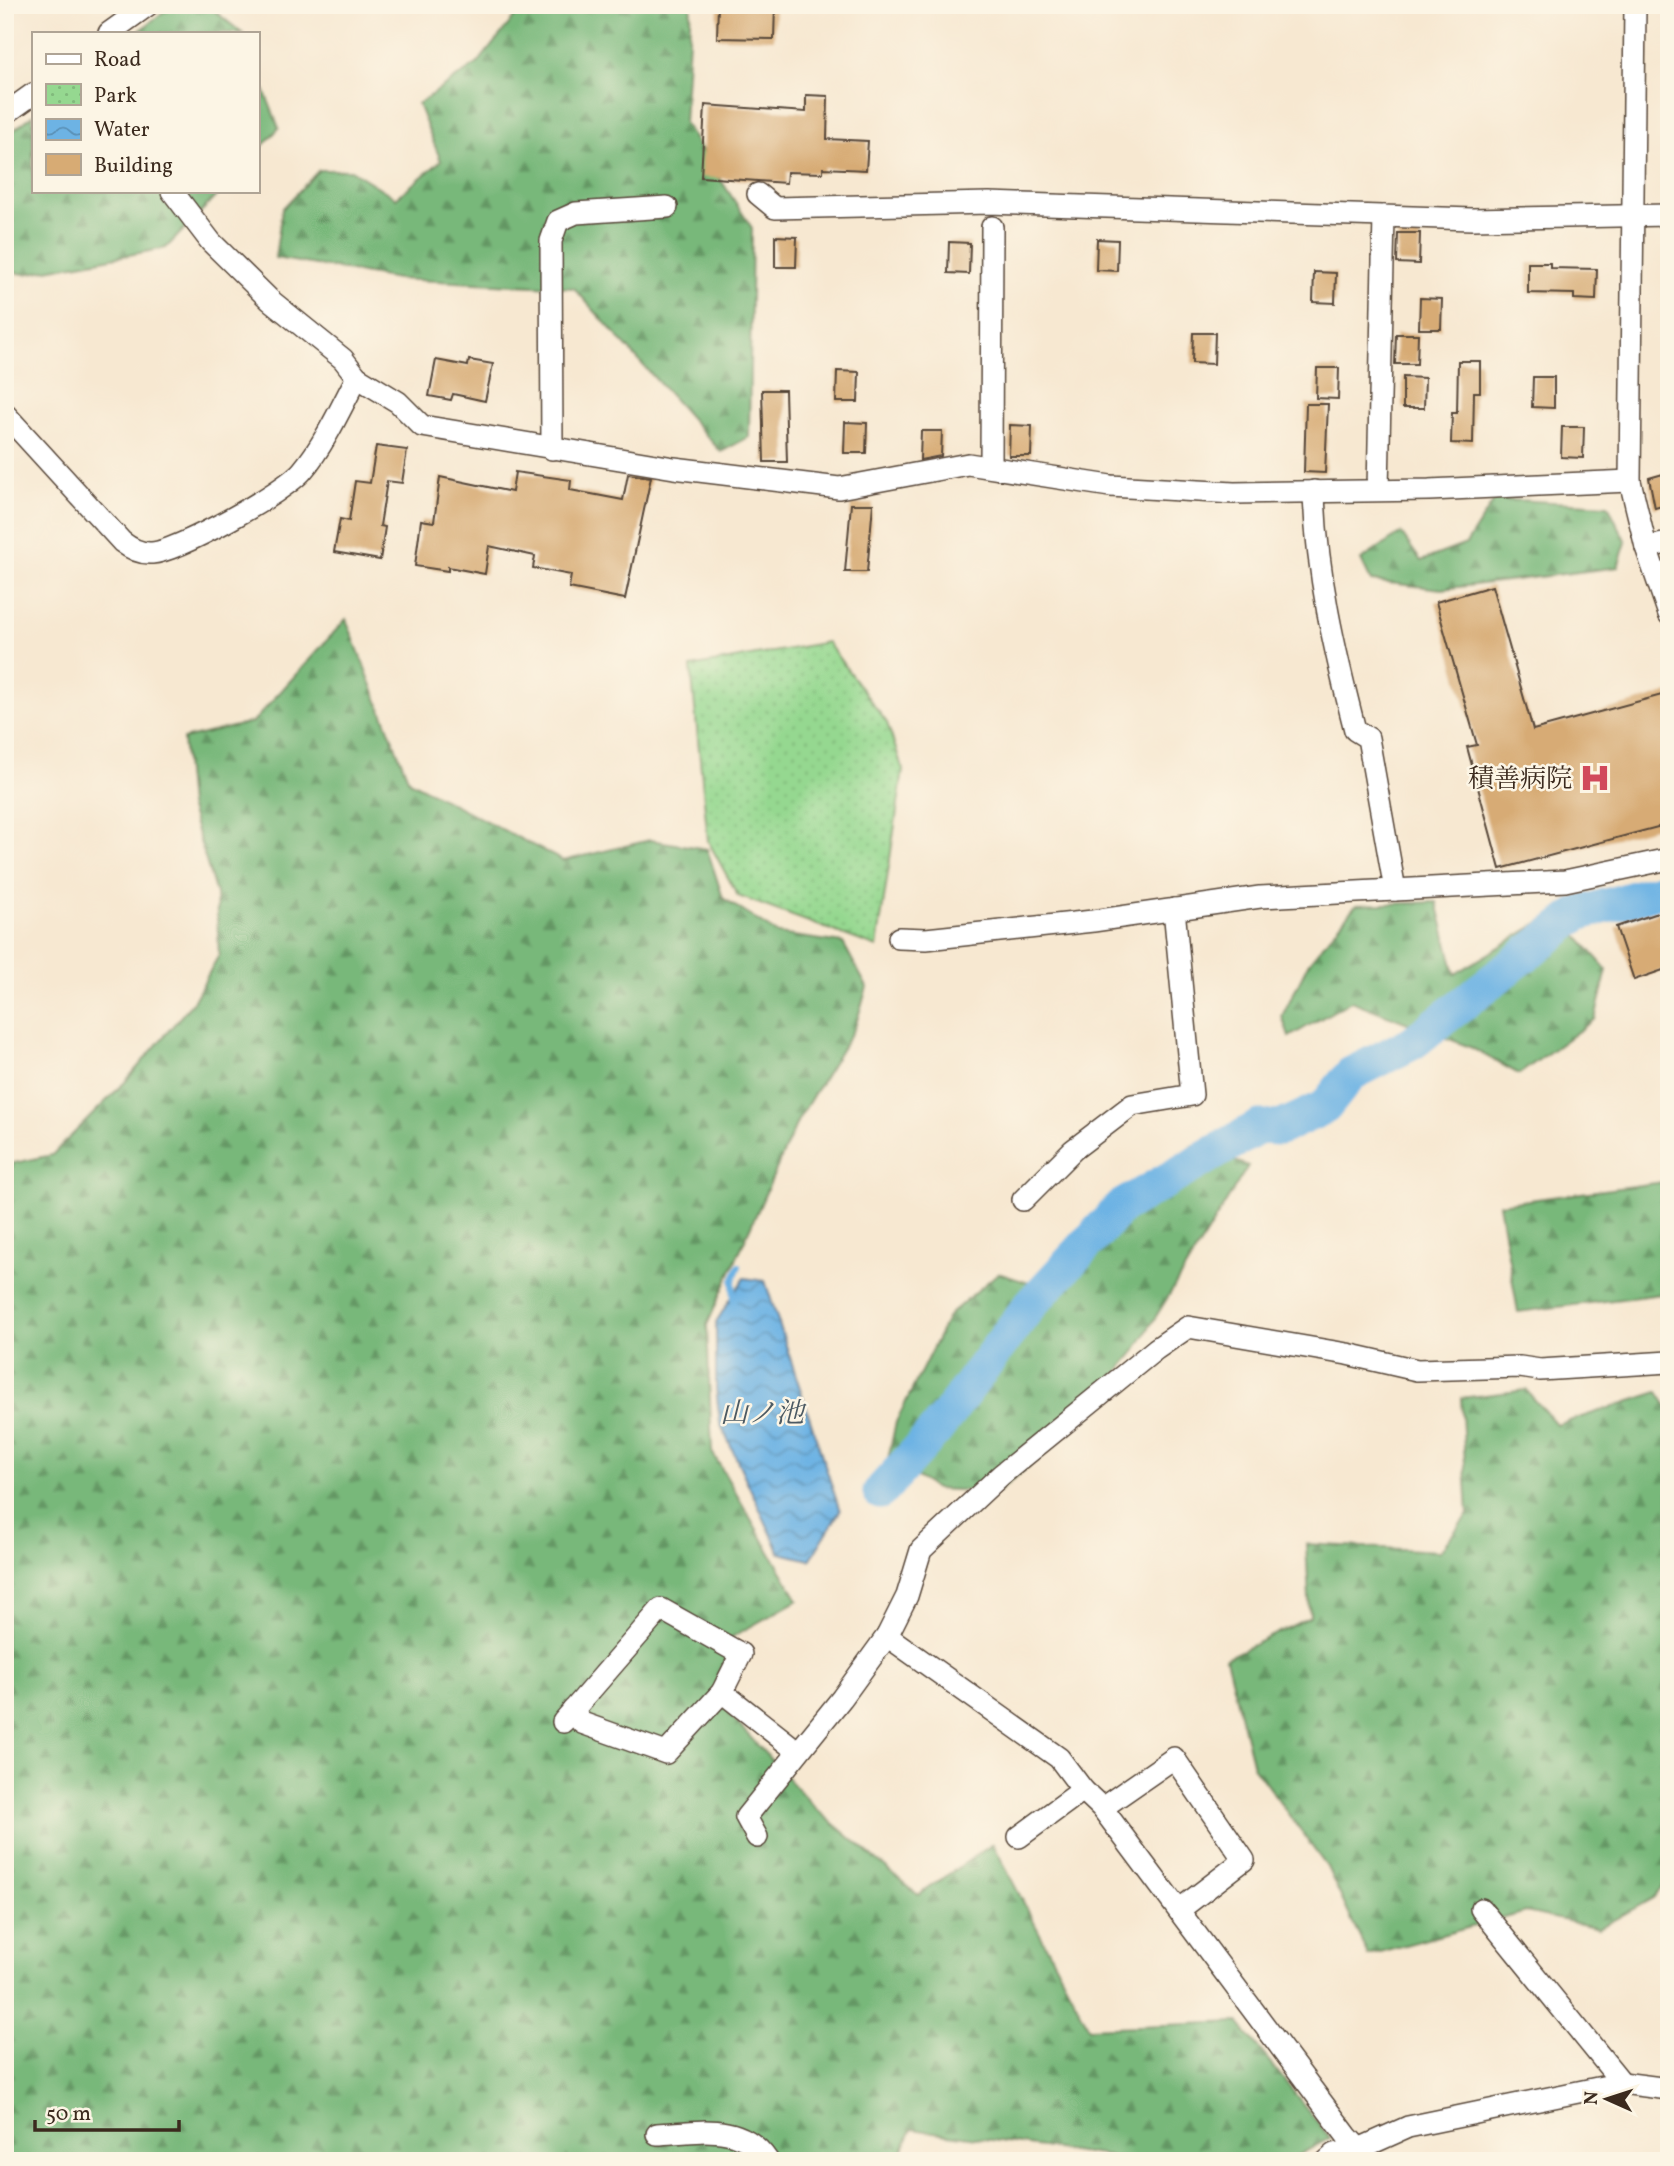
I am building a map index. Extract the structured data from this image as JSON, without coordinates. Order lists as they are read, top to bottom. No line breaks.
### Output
{"water":["山ノ池"],"places":{"hospital":["積善病院"]},"legend":["Road","Park","Water","Building"],"scale_bar":"50 m","north":"left"}
